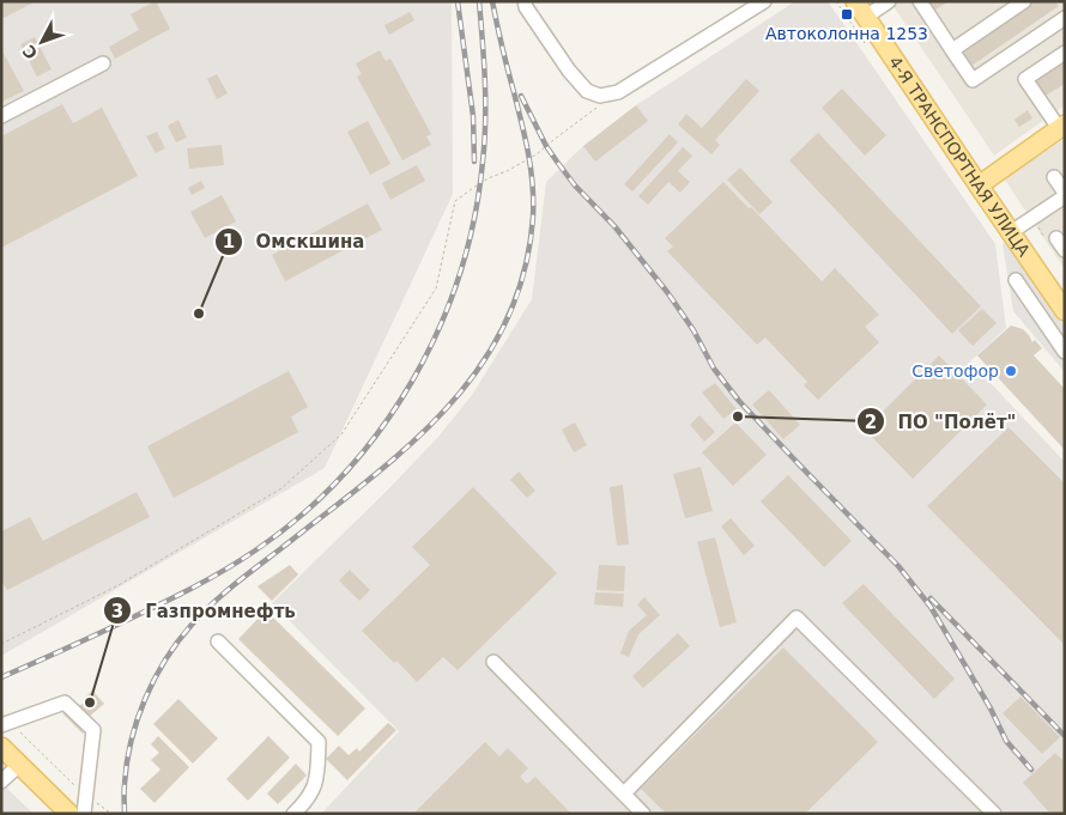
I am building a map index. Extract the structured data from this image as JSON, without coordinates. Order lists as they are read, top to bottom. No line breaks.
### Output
{"streets":{"main road":["4-Я ТРАНСПОРТНАЯ УЛИЦА"]},"places":{"transit":["Автоколонна 1253"],"other":["Омскшина","Светофор","ПО \"Полёт\"","Газпромнефть"]},"north":"bottom left"}
